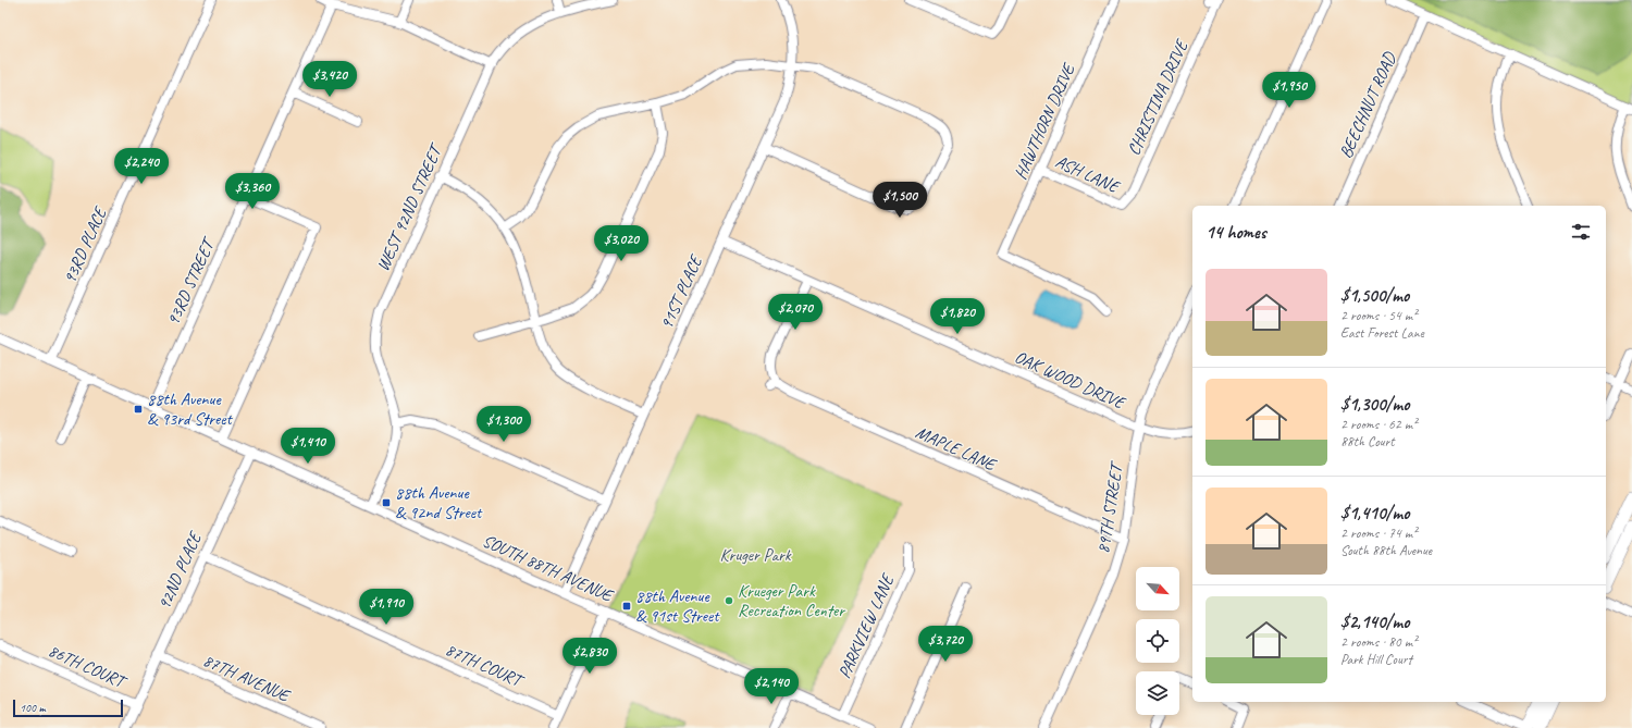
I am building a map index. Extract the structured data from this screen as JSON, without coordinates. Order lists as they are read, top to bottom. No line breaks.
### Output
{"streets":{"street":["CHRISTINA DRIVE","BEECHNUT ROAD","HAWTHORN DRIVE","ASH LANE","WEST 92ND STREET","93RD PLACE","93RD STREET","91ST PLACE","OAK WOOD DRIVE","MAPLE LANE","89TH STREET","SOUTH 88TH AVENUE","92ND PLACE","PARKVIEW LANE","87TH COURT","86TH COURT","87TH AVENUE"]},"crossings":[["CHRISTINA DRIVE","ASH LANE"],["HAWTHORN DRIVE","ASH LANE"],["WEST 92ND STREET","SOUTH 88TH AVENUE"],["93RD PLACE","SOUTH 88TH AVENUE"],["93RD STREET","SOUTH 88TH AVENUE"],["91ST PLACE","OAK WOOD DRIVE"],["91ST PLACE","SOUTH 88TH AVENUE"],["OAK WOOD DRIVE","MAPLE LANE"],["OAK WOOD DRIVE","89TH STREET"],["MAPLE LANE","89TH STREET"],["SOUTH 88TH AVENUE","92ND PLACE"],["SOUTH 88TH AVENUE","PARKVIEW LANE"],["92ND PLACE","87TH COURT"],["92ND PLACE","86TH COURT"],["92ND PLACE","87TH AVENUE"]],"parks":["Kruger Park"],"places":{"transit":["88th Avenue & 93rd Street","88th Avenue & 92nd Street","88th Avenue & 91st Street"],"other":["Krueger Park Recreation Center"]},"scale_bar":"100 m","north":"bottom right","page":{"price":["$3,420","$1,950","$2,240","$3,360","$1,500","$3,020","$2,070","$1,820","$1,300","$1,410","$1,910","$3,720","$2,830","$2,140"],"heading":"14 homes","list":[{"name":"$1,500/mo","note":"2 rooms · 54 m² · East Forest Lane"},{"name":"$1,300/mo","note":"2 rooms · 62 m² · 88th Court"},{"name":"$1,410/mo","note":"2 rooms · 74 m² · South 88th Avenue"},{"name":"$2,140/mo","note":"2 rooms · 80 m² · Park Hill Court"}],"scale":"100 m"}}
